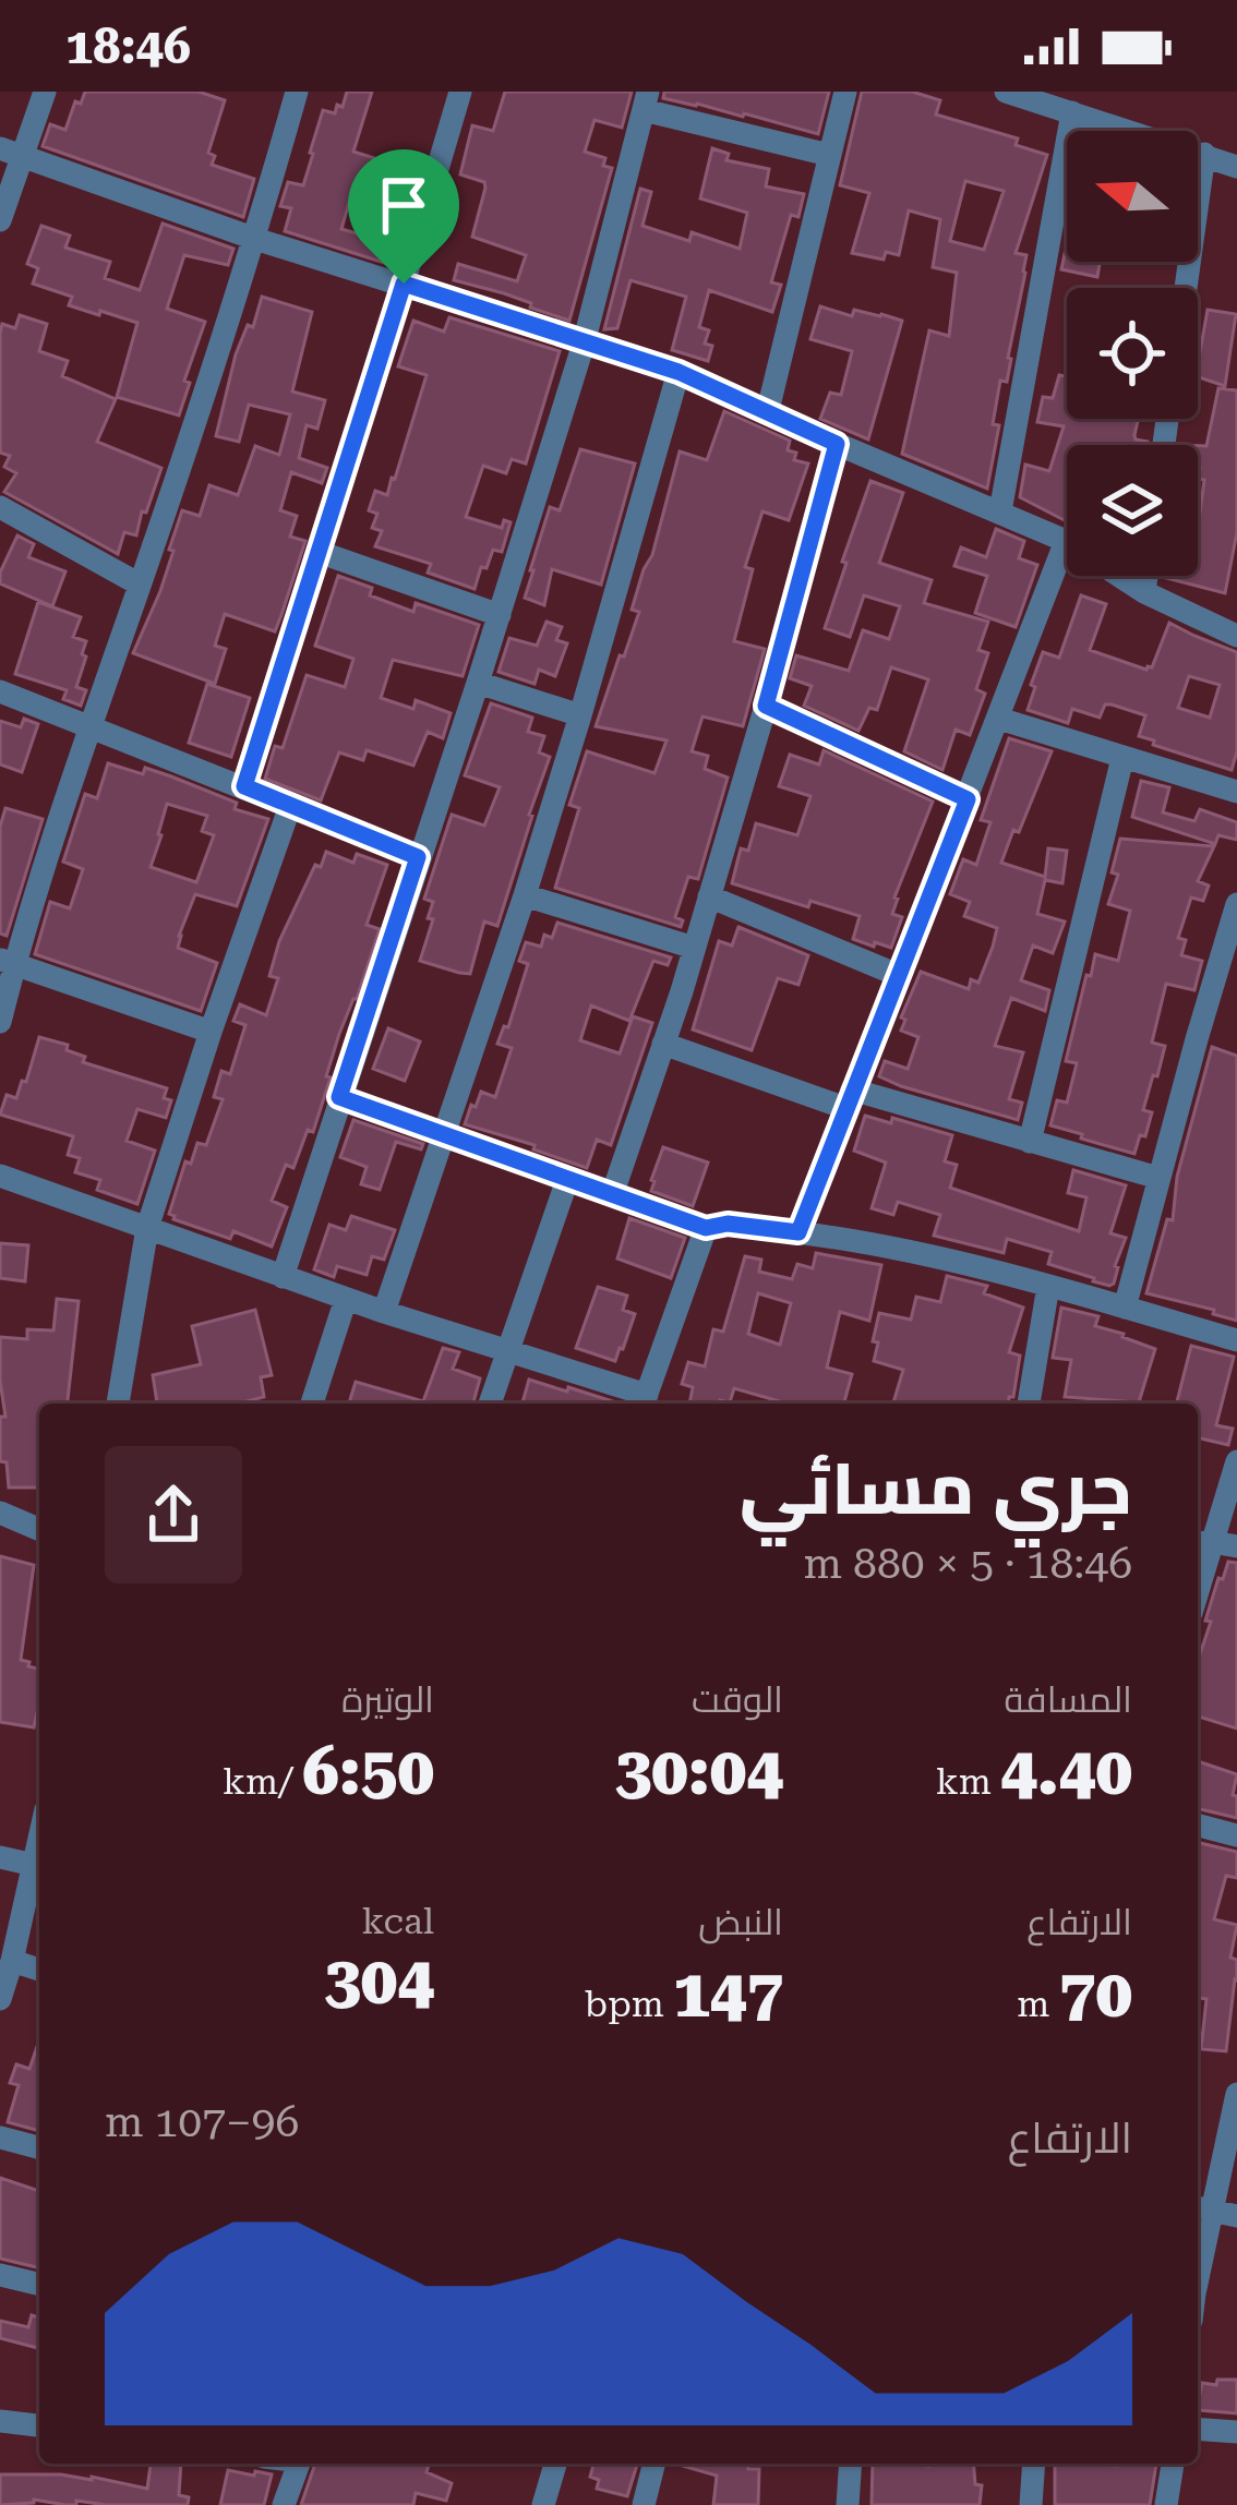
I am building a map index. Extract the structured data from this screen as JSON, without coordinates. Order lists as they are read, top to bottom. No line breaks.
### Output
{"north":"left","page":{"status":"18:46","heading":["جري مسائي","18:46 · 5 × 880 m"],"stats":[["المسافة","4.40 km"],["الوقت","30:04"],["الوتيرة","6:50 /km"],["الارتفاع","70 m"],["النبض","147 bpm"],["kcal","304"]],"chart":["الارتفاع","96–107 m"]}}
